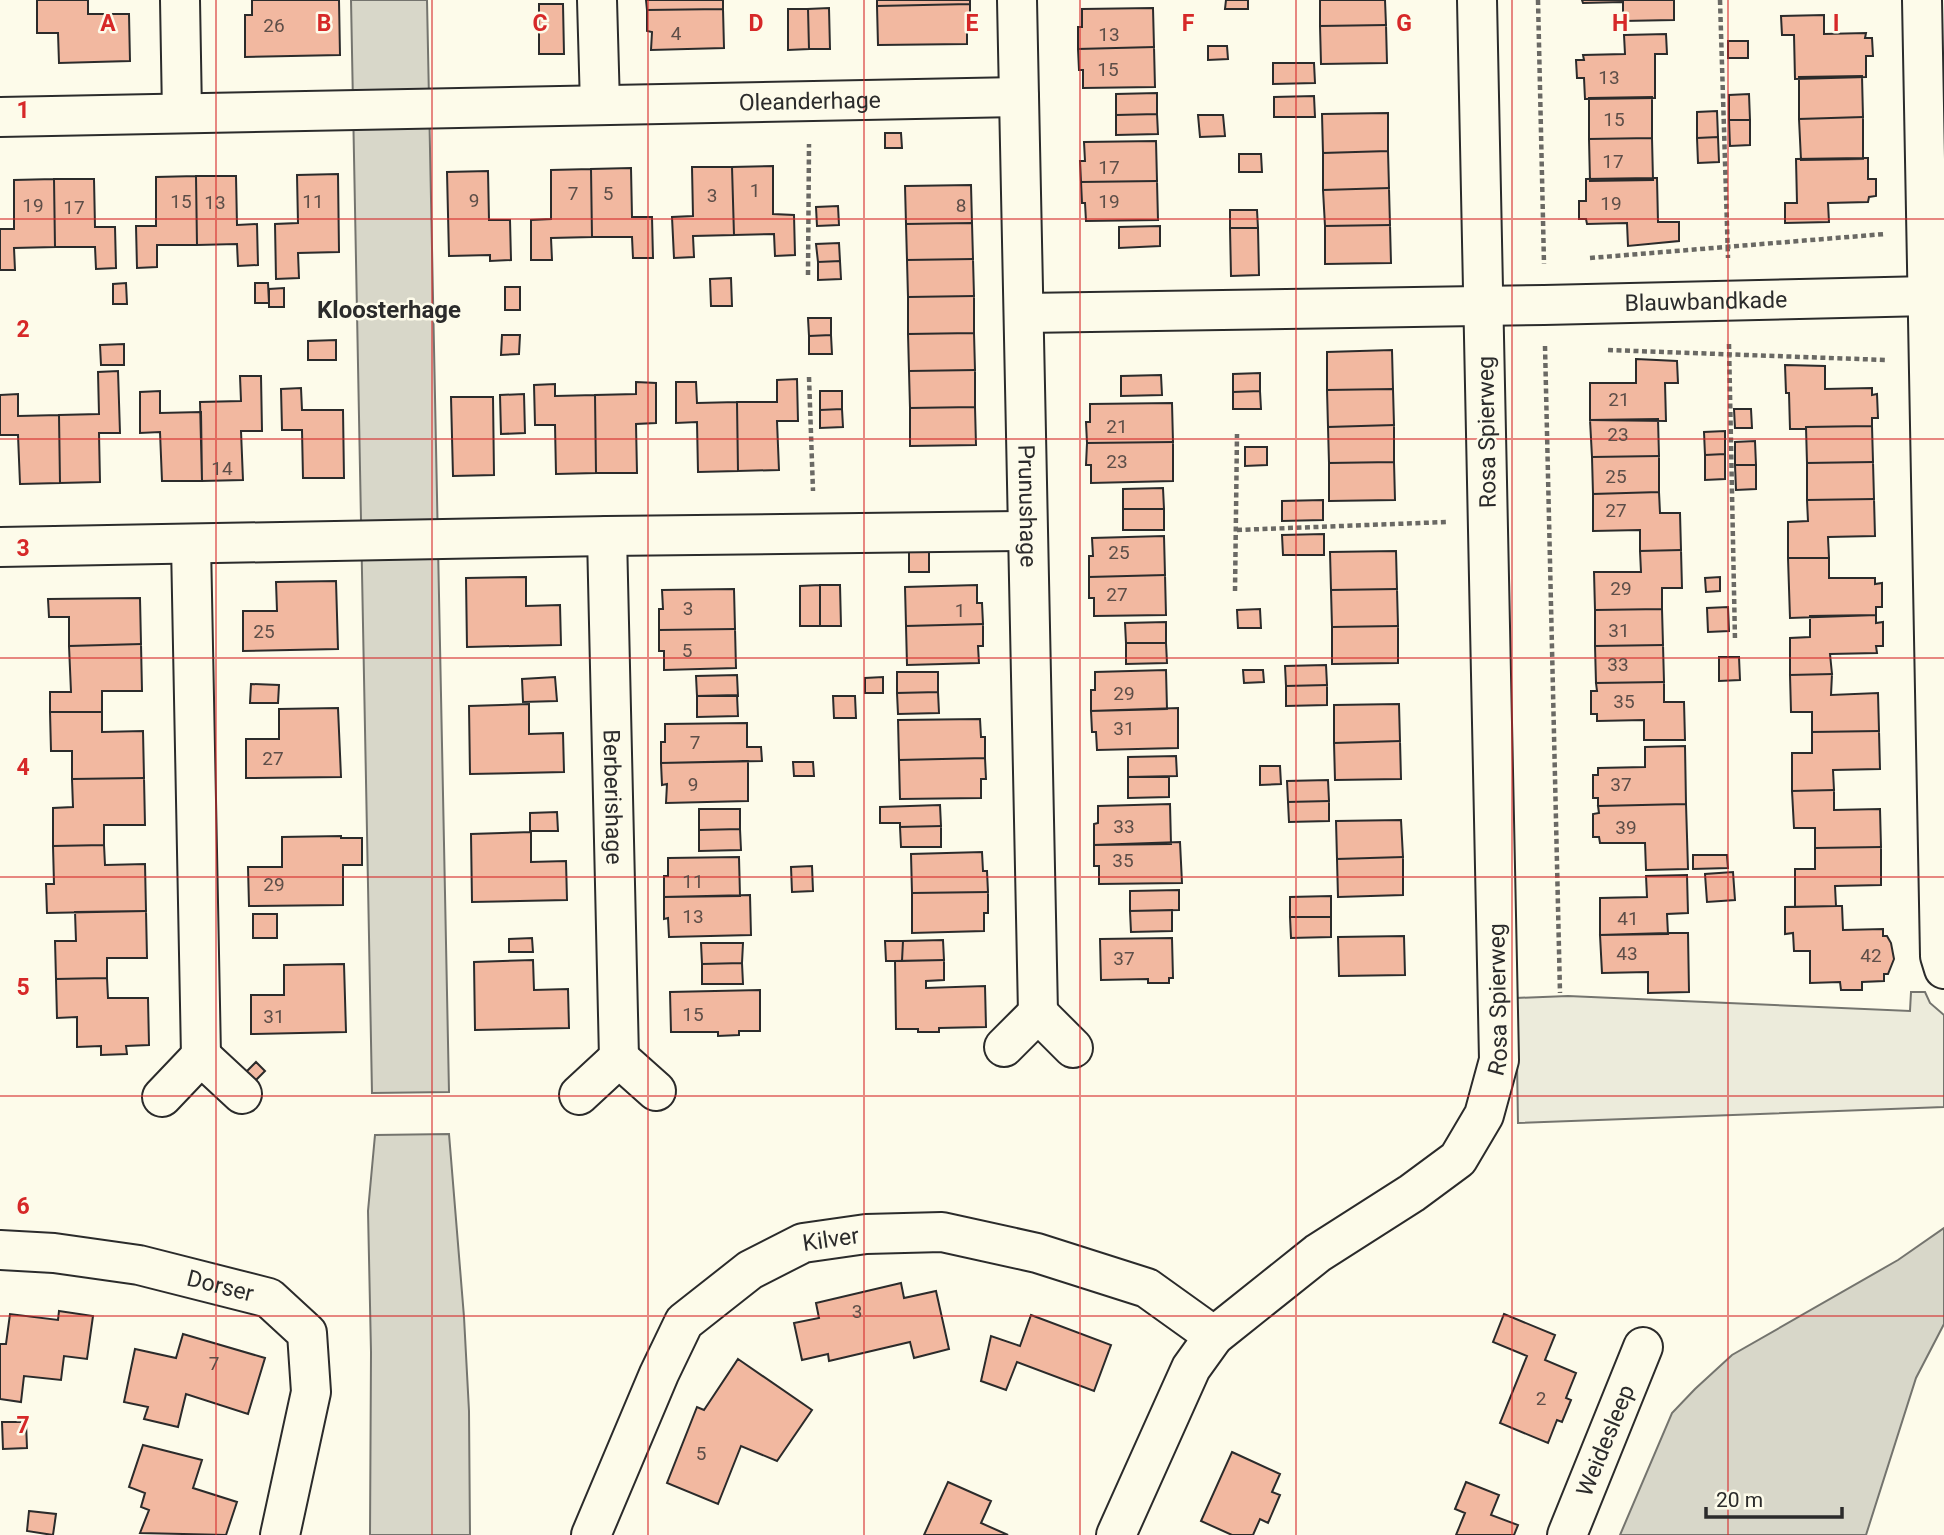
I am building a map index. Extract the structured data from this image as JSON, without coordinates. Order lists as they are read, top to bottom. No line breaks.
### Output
{"streets":{"street":["Oleanderhage","Blauwbandkade","Rosa Spierweg","Prunushage","Berberishage","Kilver","Dorser","Weidesleep"]},"crossings":[["Oleanderhage","Prunushage"],["Blauwbandkade","Rosa Spierweg"],["Rosa Spierweg","Kilver"]],"districts":["Kloosterhage"],"house_numbers":["26","4","13","15","13","15","17","17","1","7","5","3","9","15","11","19","13","19","19","8","17","21","21","23","23","14","25","27","25","29","27","3","1","31","25","5","33","29","35","31","7","27","9","37","33","39","35","11","29","13","41","43","42","37","15","31","3","7","2","5"],"scale_bar":"20 m","grid":{"columns":["A","B","C","D","E","F","G","H","I"],"rows":["1","2","3","4","5","6","7"]}}
